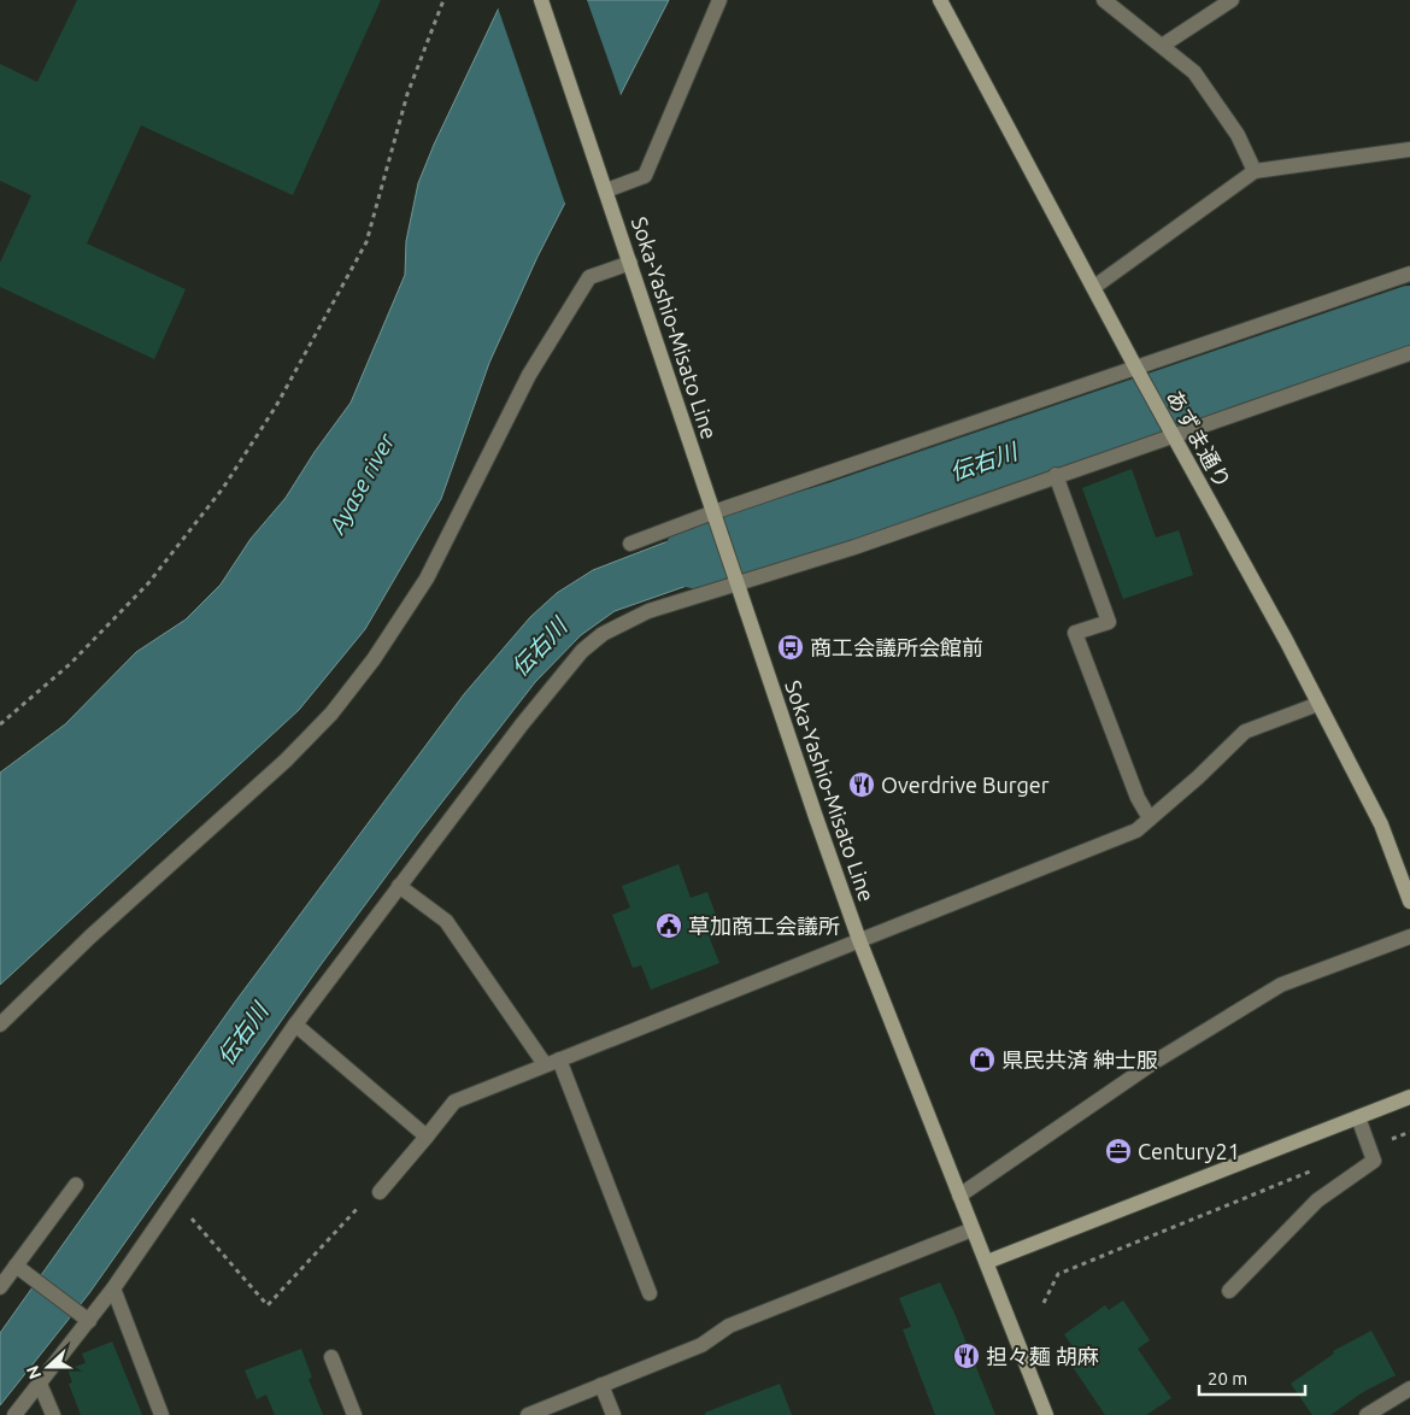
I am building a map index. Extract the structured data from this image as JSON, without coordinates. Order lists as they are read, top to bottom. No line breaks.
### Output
{"streets":{"main road":["Soka-Yashio-Misato Line","あずま通り"]},"water":["伝右川","Ayase river"],"places":{"bus stop":["商工会議所会館前"],"restaurant":["Overdrive Burger","担々麺 胡麻"],"public building":["草加商工会議所"],"shop":["県民共済 紳士服"],"office":["Century21"]},"scale_bar":"20 m","north":"left"}
